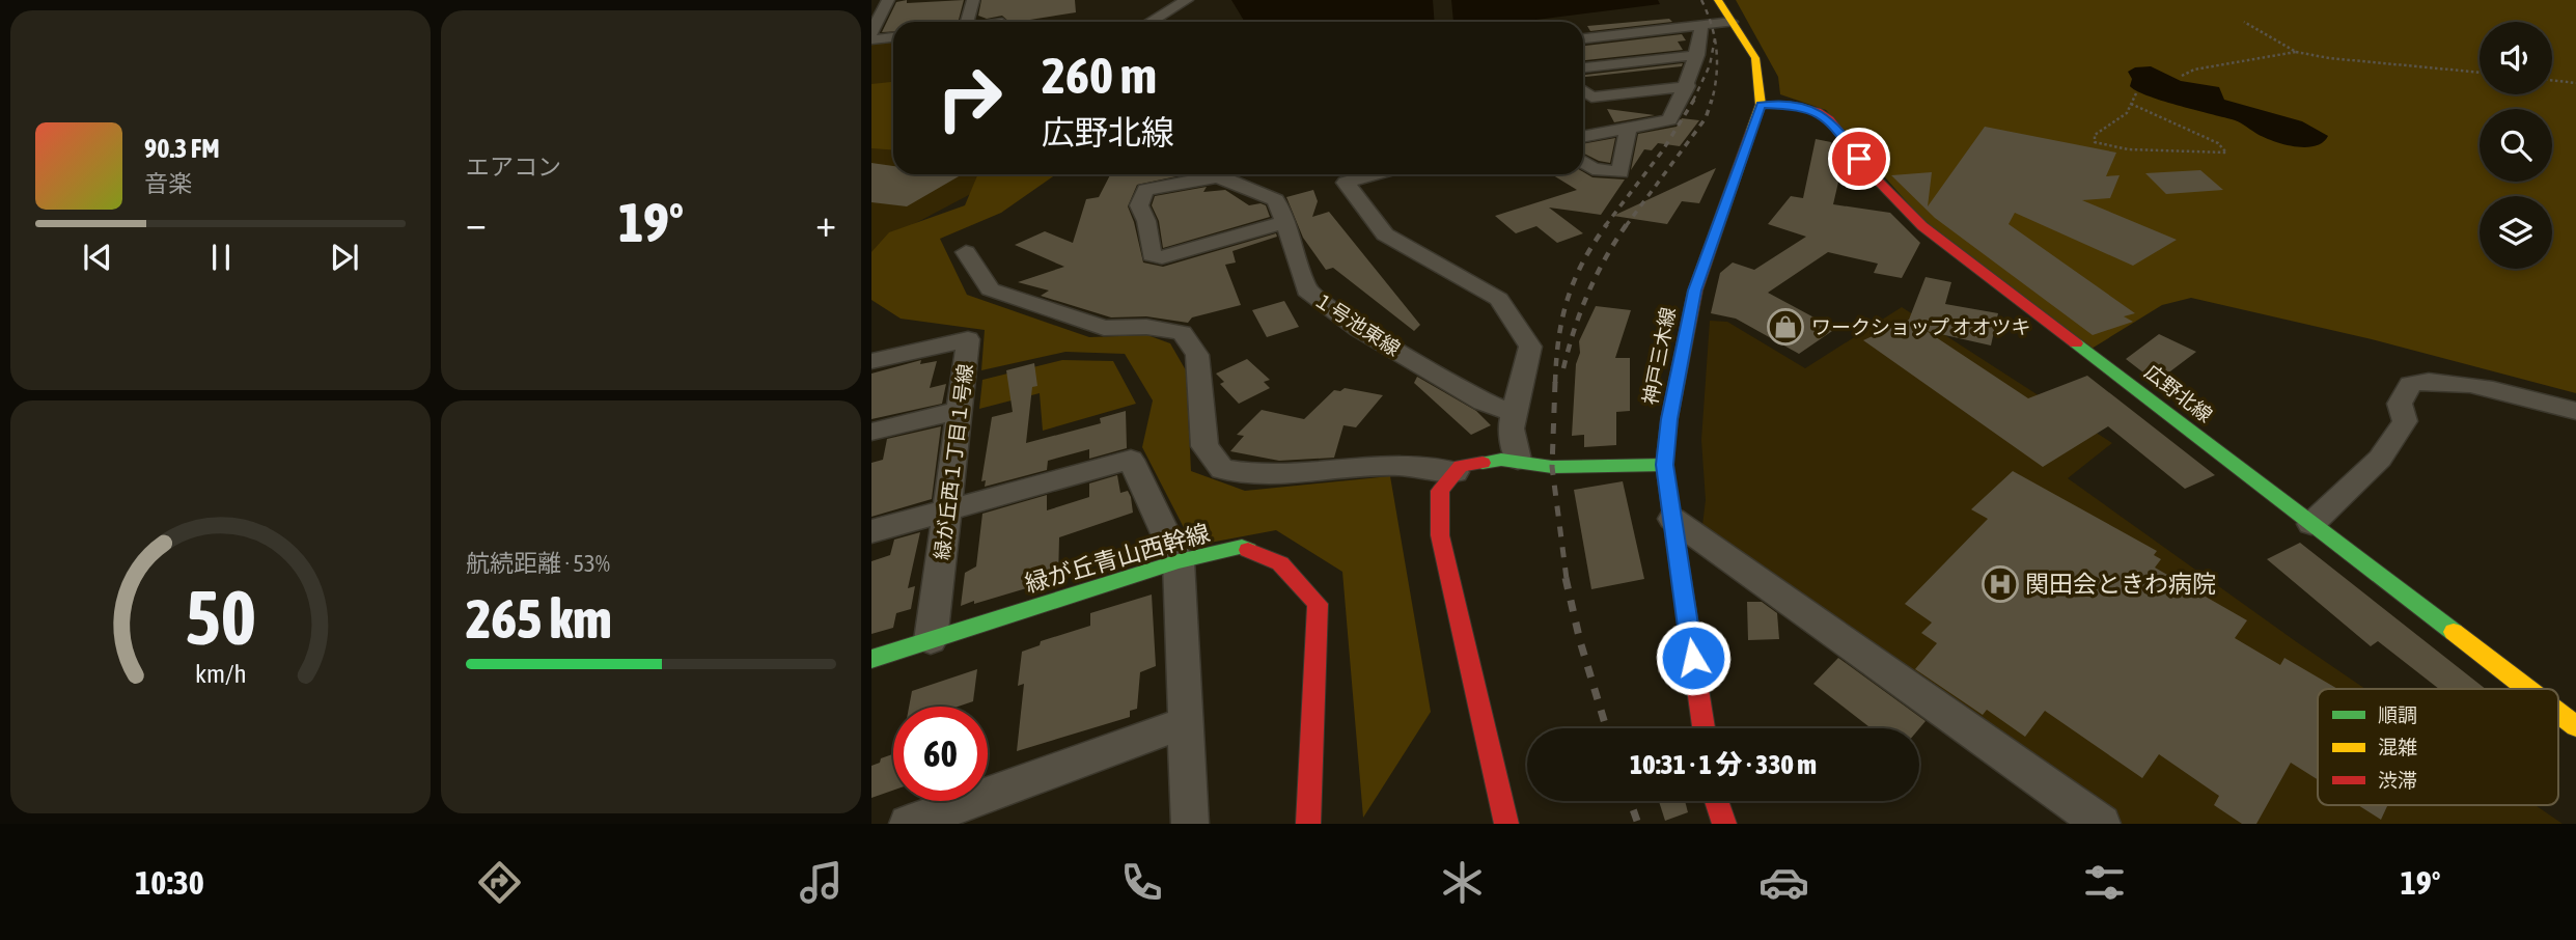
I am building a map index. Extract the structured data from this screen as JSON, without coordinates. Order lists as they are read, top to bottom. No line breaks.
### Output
{"streets":{"street":["１号池東線","神戸三木線","広野北線","緑が丘西１丁目１号線","緑が丘青山西幹線"]},"crossings":[["神戸三木線","広野北線"],["緑が丘西１丁目１号線","緑が丘青山西幹線"]],"places":{"shop":["ワークショップ オオツキ"],"hospital":["関田会ときわ病院"]},"legend":["順調","混雑","渋滞"],"page":{"tile":["エアコン",["航続距離 · 53%","265 km"]],"turn":["260 m","広野北線"],"song":["90.3 FM","音楽"],"heat":["−","19°","+"],"limit":"60","trip":"10:31 · 1 分 · 330 m","tabs":["10:30","19°"],"gauge":["50","km/h"]}}
